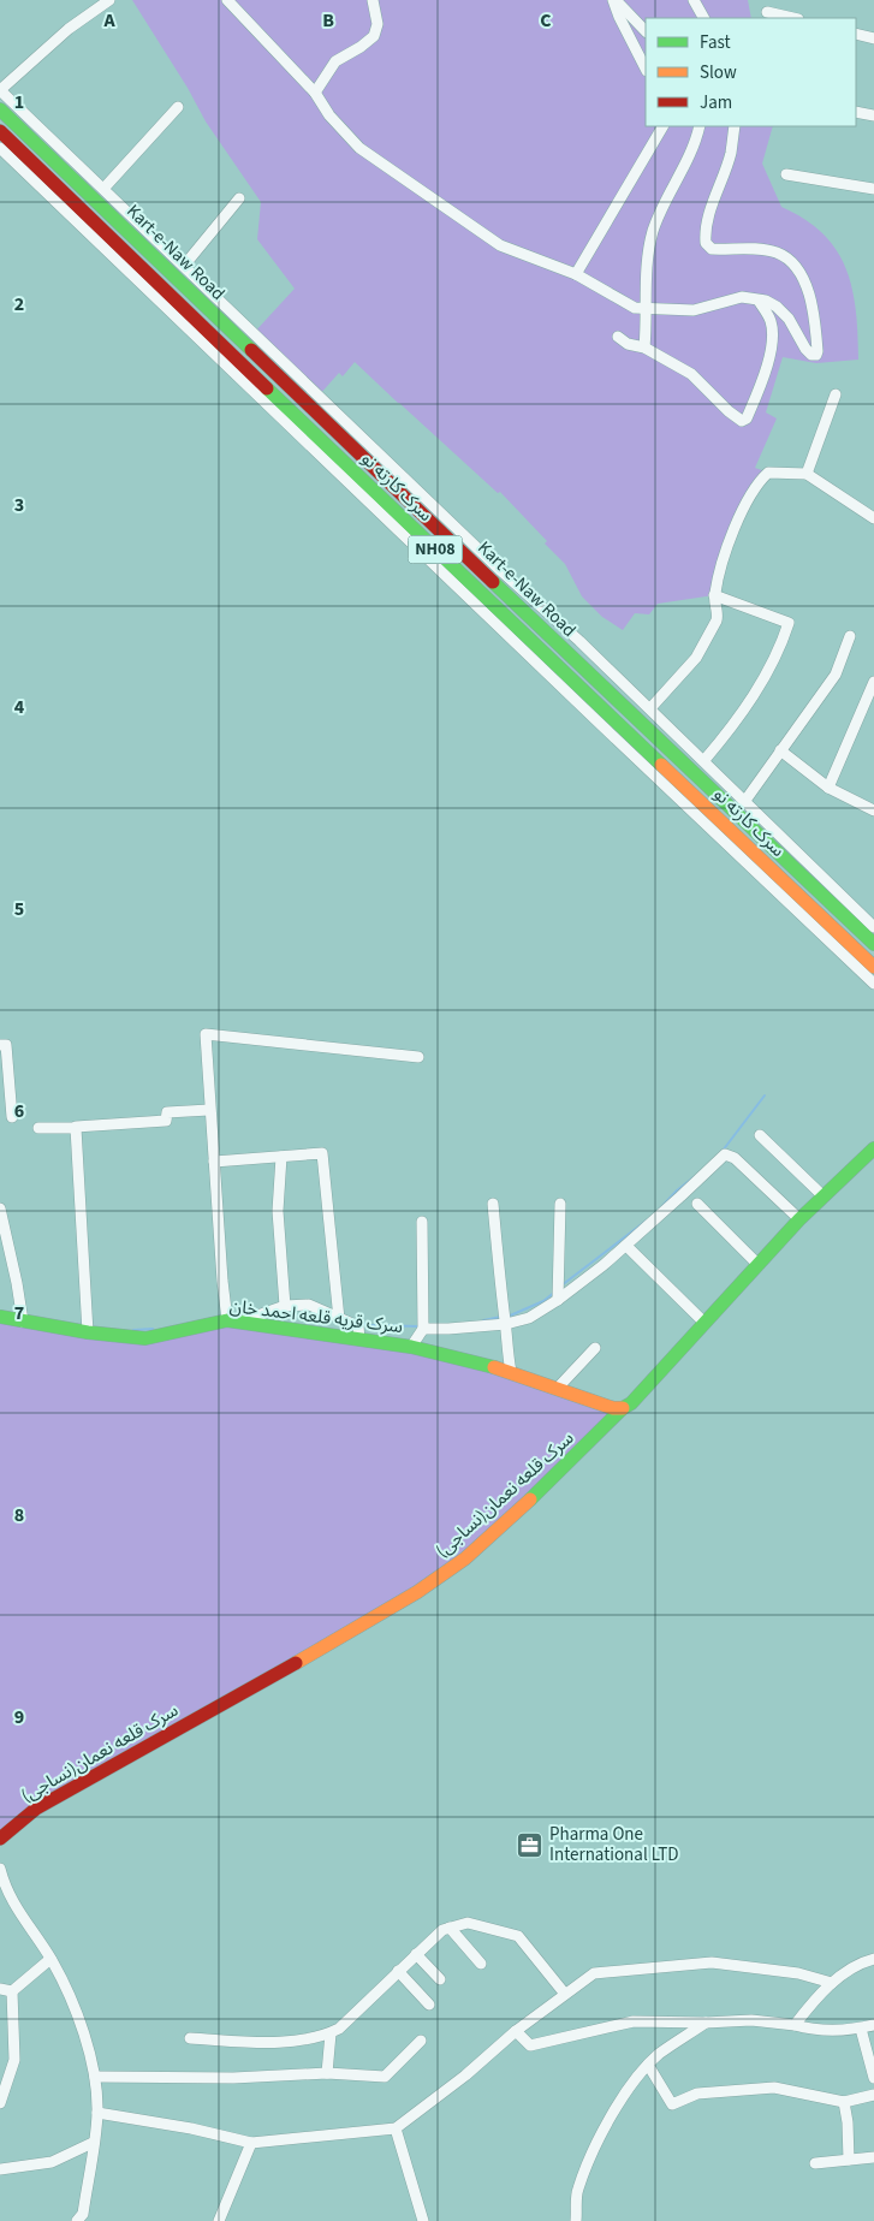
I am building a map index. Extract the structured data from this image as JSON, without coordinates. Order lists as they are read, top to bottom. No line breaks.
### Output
{"streets":{"main road":["Kart-e-Naw Road","سرک کارته نو","NH08","سرک قریه قلعه احمد خان","سرک قلعه نعمان(نساجی)"]},"crossings":[["سرک قریه قلعه احمد خان","سرک قلعه نعمان(نساجی)"]],"places":{"office":["Pharma One International LTD"]},"legend":["Fast","Slow","Jam"],"grid":{"columns":["A","B","C"],"rows":["1","2","3","4","5","6","7","8","9"]}}
